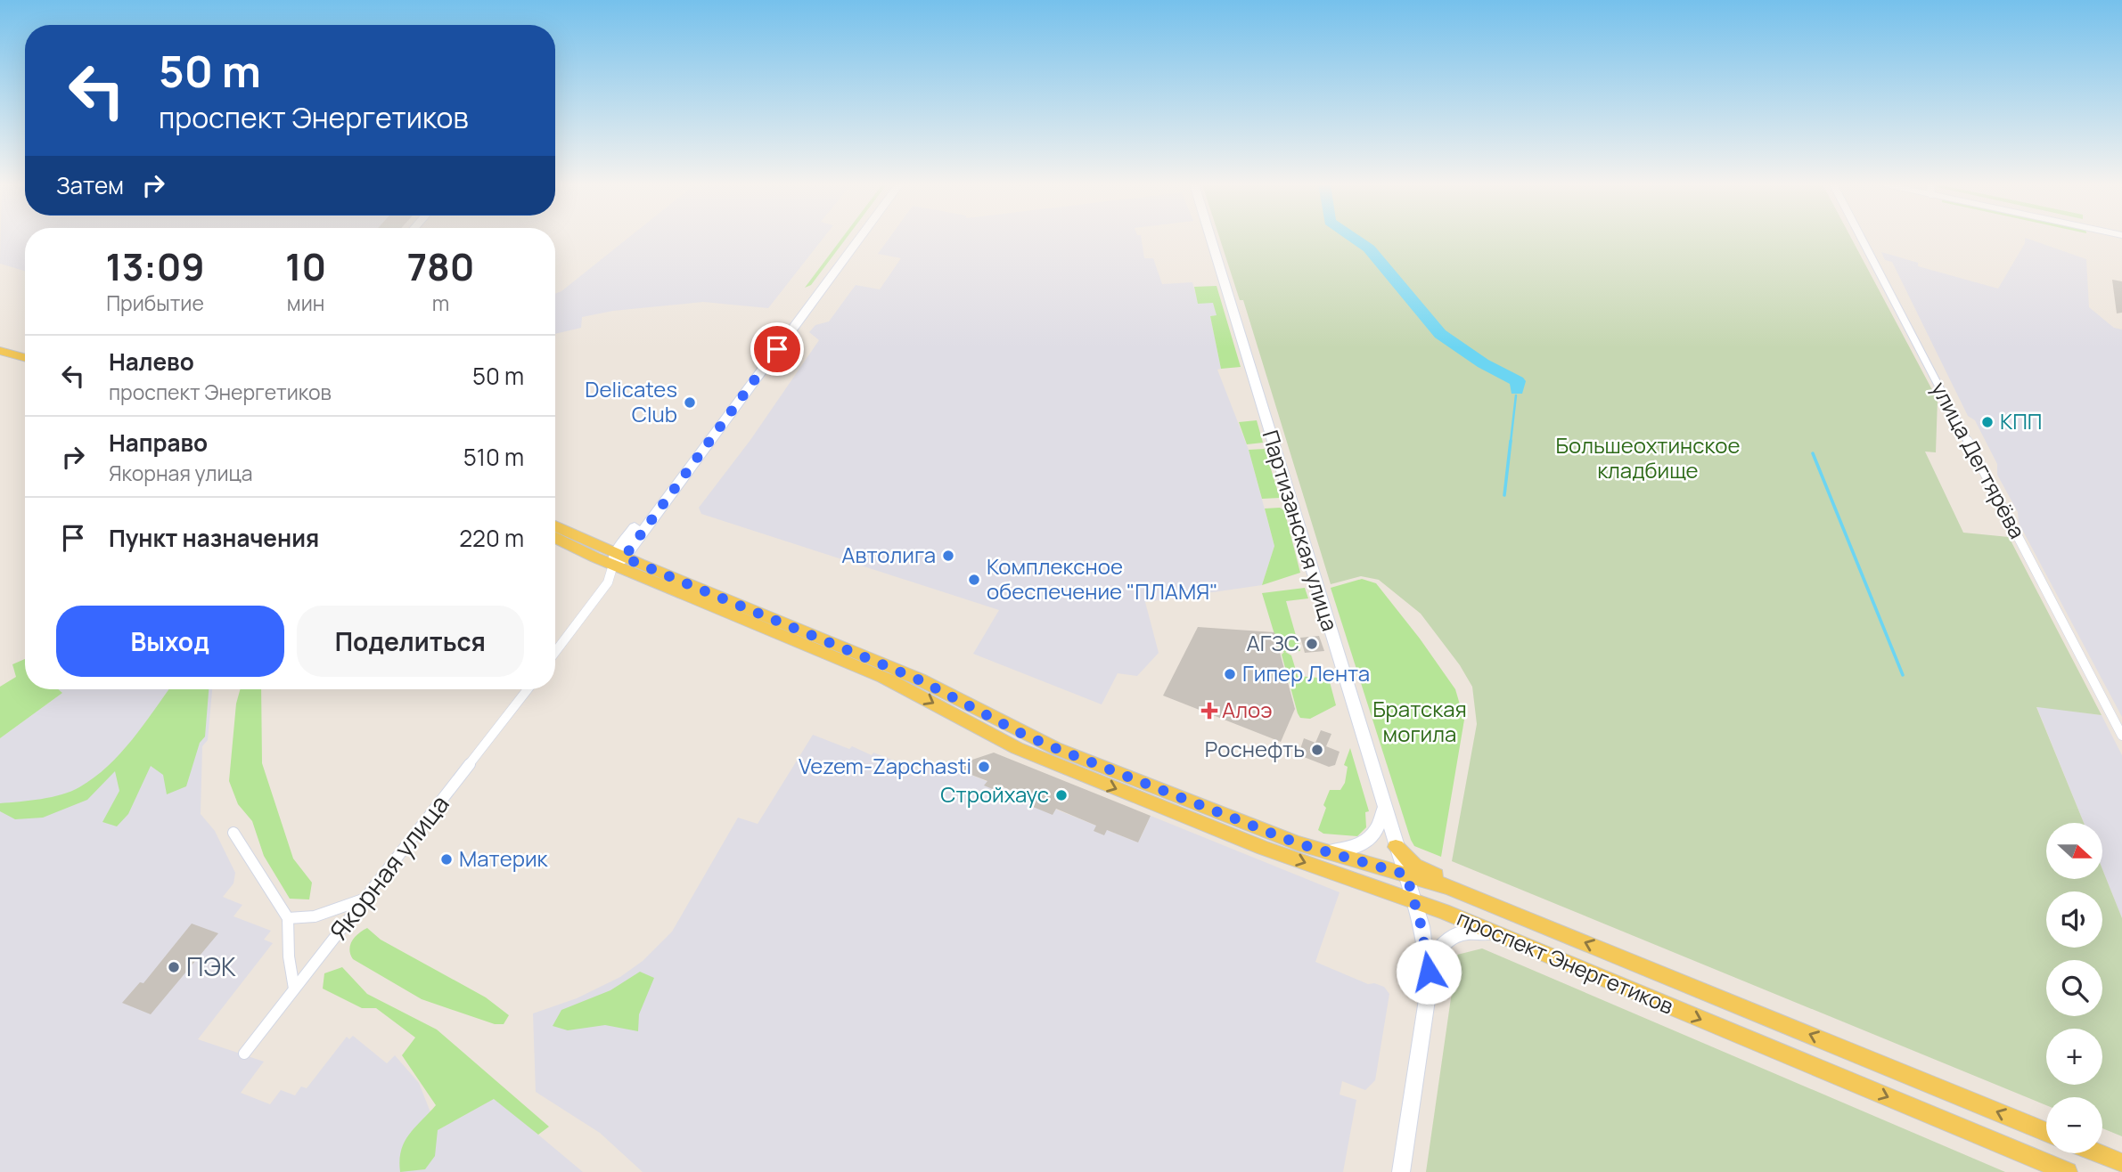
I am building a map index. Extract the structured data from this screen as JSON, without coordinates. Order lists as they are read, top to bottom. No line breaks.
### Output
{"streets":{"main road":["проспект Энергетиков"],"street":["улица Дегтярёва","Партизанская улица","Якорная улица"]},"crossings":[["Партизанская улица","проспект Энергетиков"]],"parks":["Большеохтинское кладбище","Братская могила"],"places":{"other":["Delicates Club","КПП","Автолига","Комплексное обеспечение \"ПЛАМЯ\"","АГЗС","Гипер Лента","Роснефть","Vezem-Zapchasti","Стройхаус","Материк","ПЭК"],"health":["Алоэ"]},"north":"right","page":{"turn":["50 m","проспект Энергетиков"],"then":"Затем","eta":["13:09","Прибытие","10","мин","780","m"],"list":[{"name":"Налево","note":"проспект Энергетиков","value":"50 m"},{"name":"Направо","note":"Якорная улица","value":"510 m"},{"name":"Пункт назначения","value":"220 m"}],"buttons":["Выход","Поделиться"],"map_buttons":["+","−"]}}
